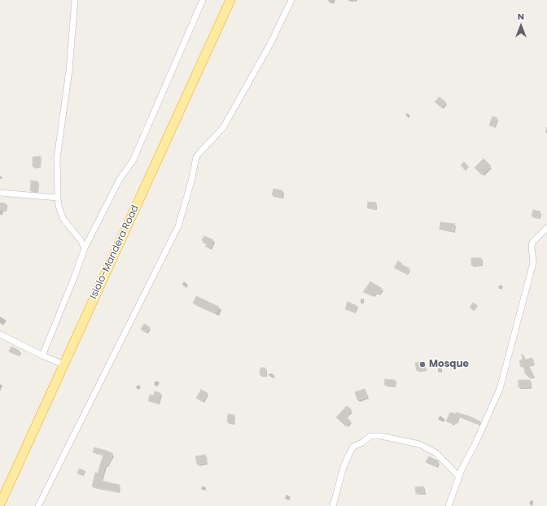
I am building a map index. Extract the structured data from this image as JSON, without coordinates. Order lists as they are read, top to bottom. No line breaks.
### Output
{"streets":{"highway":["Isiolo-Mandera Road"]},"places":["Mosque"],"north":"top"}
